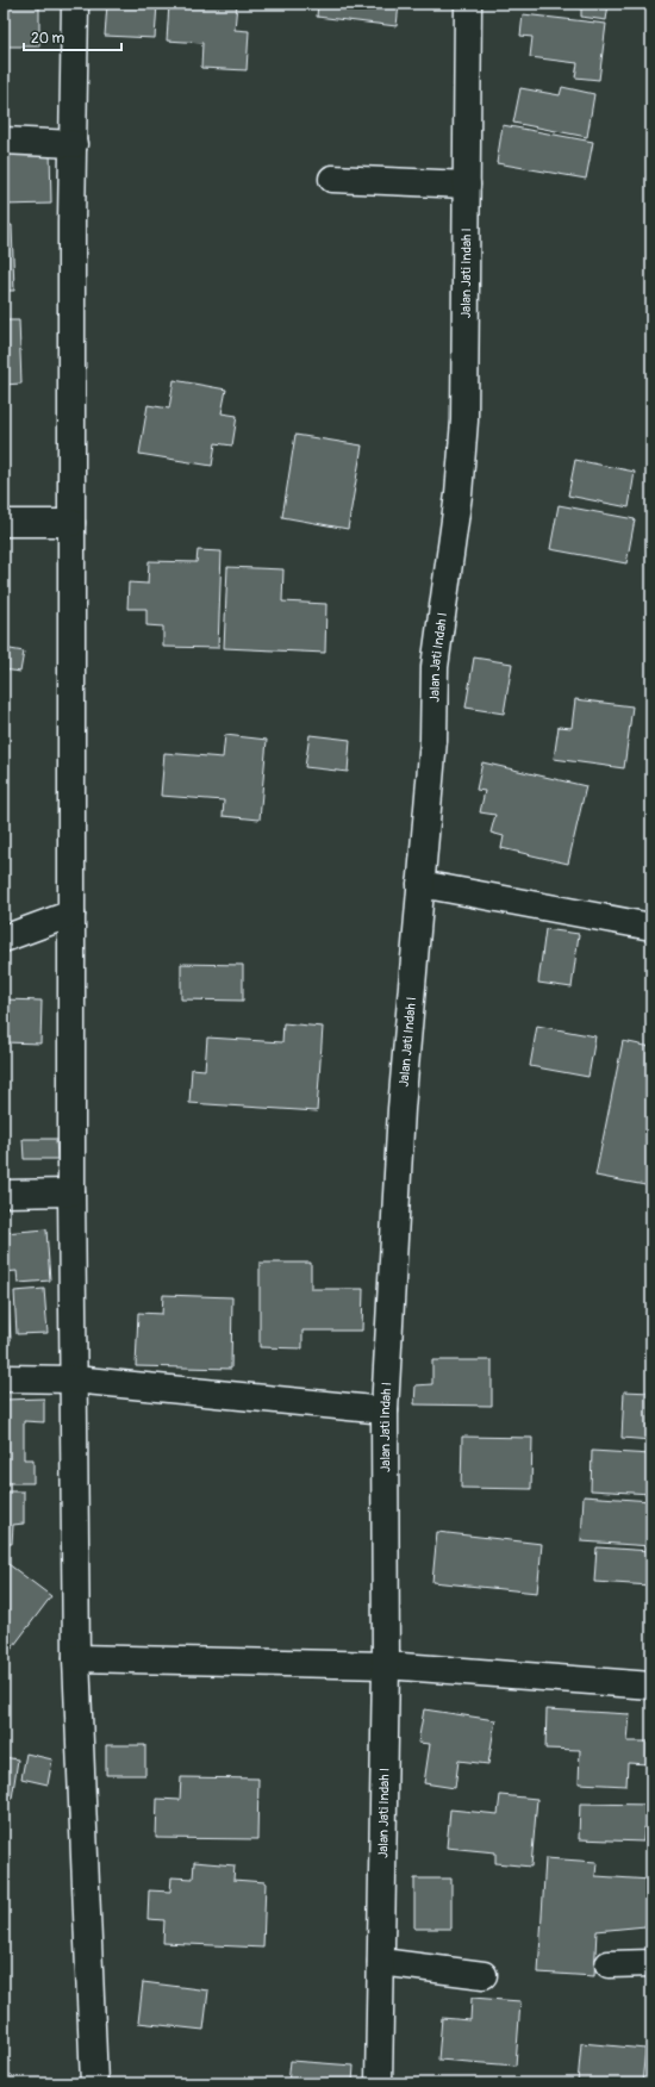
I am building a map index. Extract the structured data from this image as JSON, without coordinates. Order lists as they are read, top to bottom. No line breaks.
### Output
{"streets":{"street":["Jalan Jati Indah I"]},"scale_bar":"20 m"}
